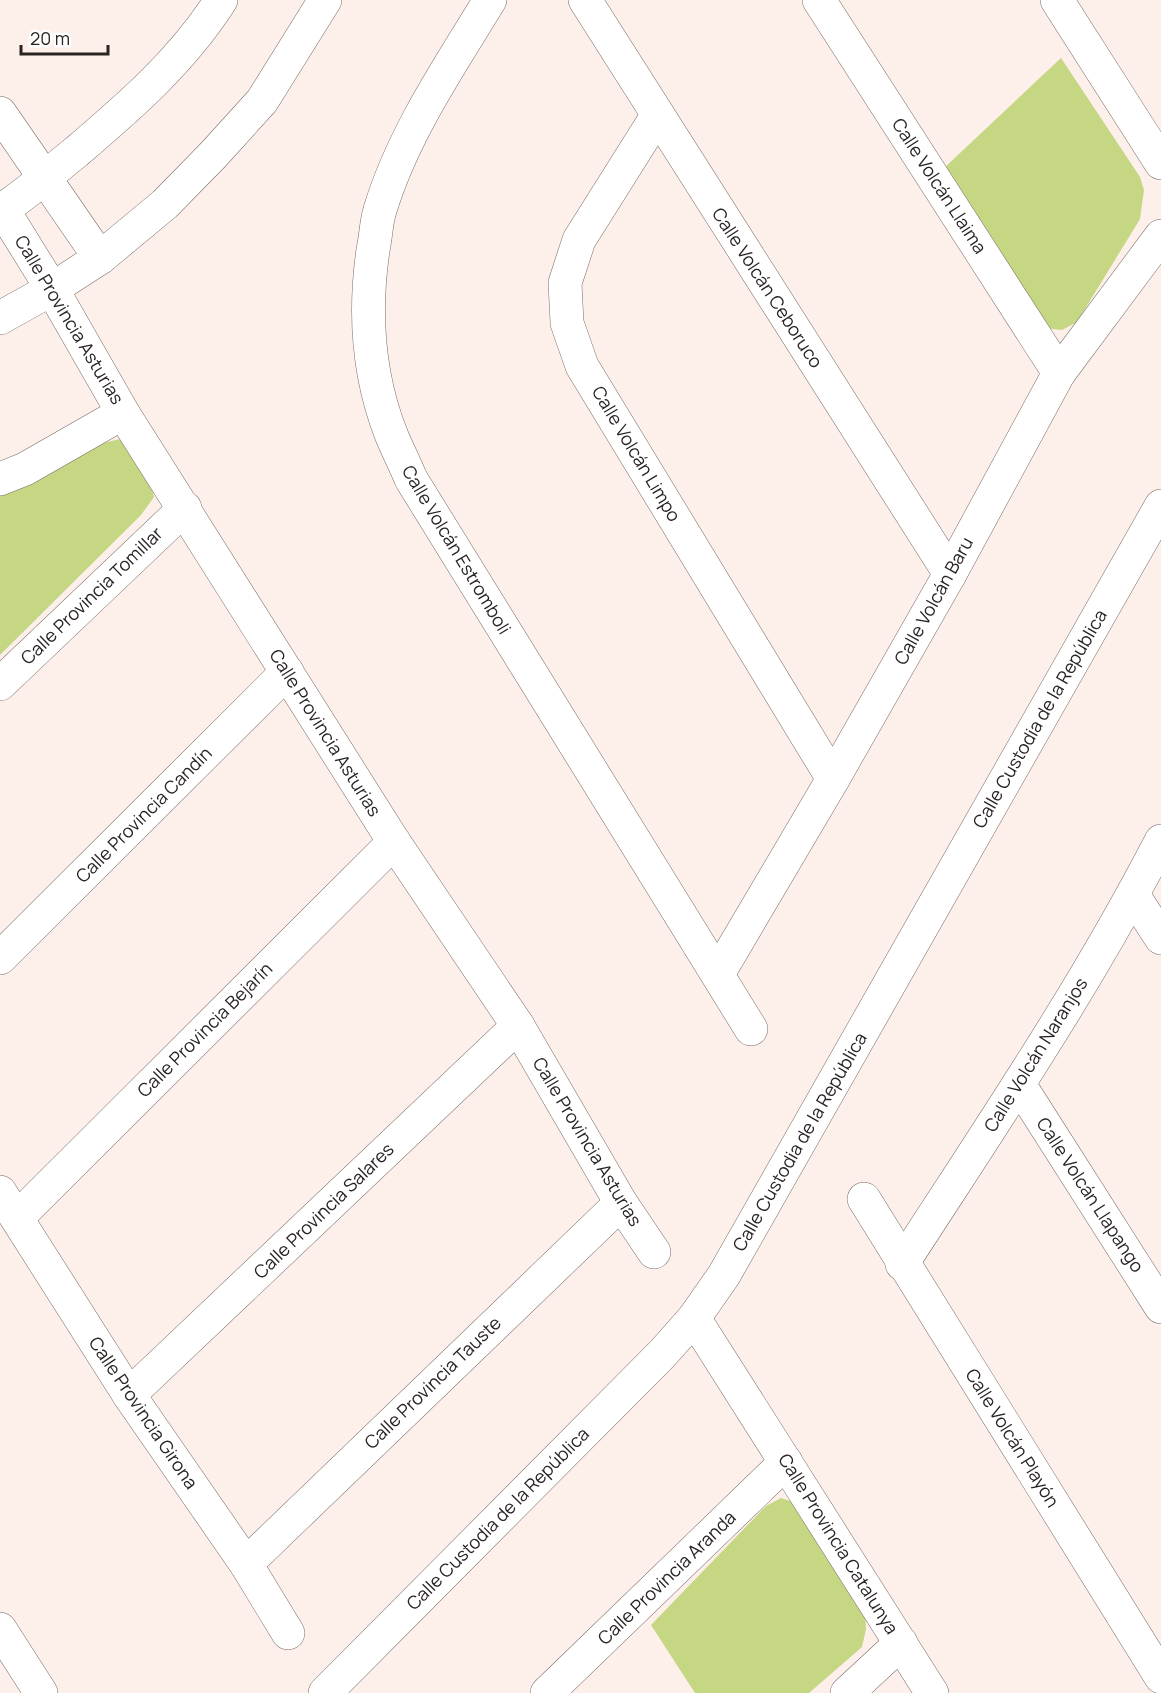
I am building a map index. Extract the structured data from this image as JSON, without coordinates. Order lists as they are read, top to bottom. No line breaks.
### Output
{"streets":{"street":["Calle Volcán Llaima","Calle Volcán Ceboruco","Calle Provincia Asturias","Calle Volcán Limpo","Calle Volcán Estromboli","Calle Provincia Tomillar","Calle Volcán Baru","Calle Custodia de la República","Calle Provincia Candín","Calle Provincia Bejarín","Calle Volcán Naranjos","Calle Volcán Llapango","Calle Provincia Salares","Calle Provincia Tauste","Calle Provincia Girona","Calle Volcán Playón","Calle Provincia Catalunya","Calle Provincia Aranda"]},"crossings":[["Calle Volcán Llaima","Calle Volcán Baru"],["Calle Volcán Ceboruco","Calle Volcán Limpo"],["Calle Volcán Ceboruco","Calle Volcán Baru"],["Calle Provincia Asturias","Calle Provincia Tomillar"],["Calle Provincia Asturias","Calle Provincia Candín"],["Calle Provincia Asturias","Calle Provincia Bejarín"],["Calle Provincia Asturias","Calle Provincia Salares"],["Calle Provincia Asturias","Calle Provincia Tauste"],["Calle Volcán Limpo","Calle Volcán Baru"],["Calle Volcán Estromboli","Calle Volcán Baru"],["Calle Custodia de la República","Calle Provincia Catalunya"],["Calle Provincia Bejarín","Calle Provincia Girona"],["Calle Volcán Naranjos","Calle Volcán Llapango"],["Calle Volcán Naranjos","Calle Volcán Playón"],["Calle Provincia Salares","Calle Provincia Girona"],["Calle Provincia Tauste","Calle Provincia Girona"],["Calle Provincia Catalunya","Calle Provincia Aranda"]],"scale_bar":"20 m"}
